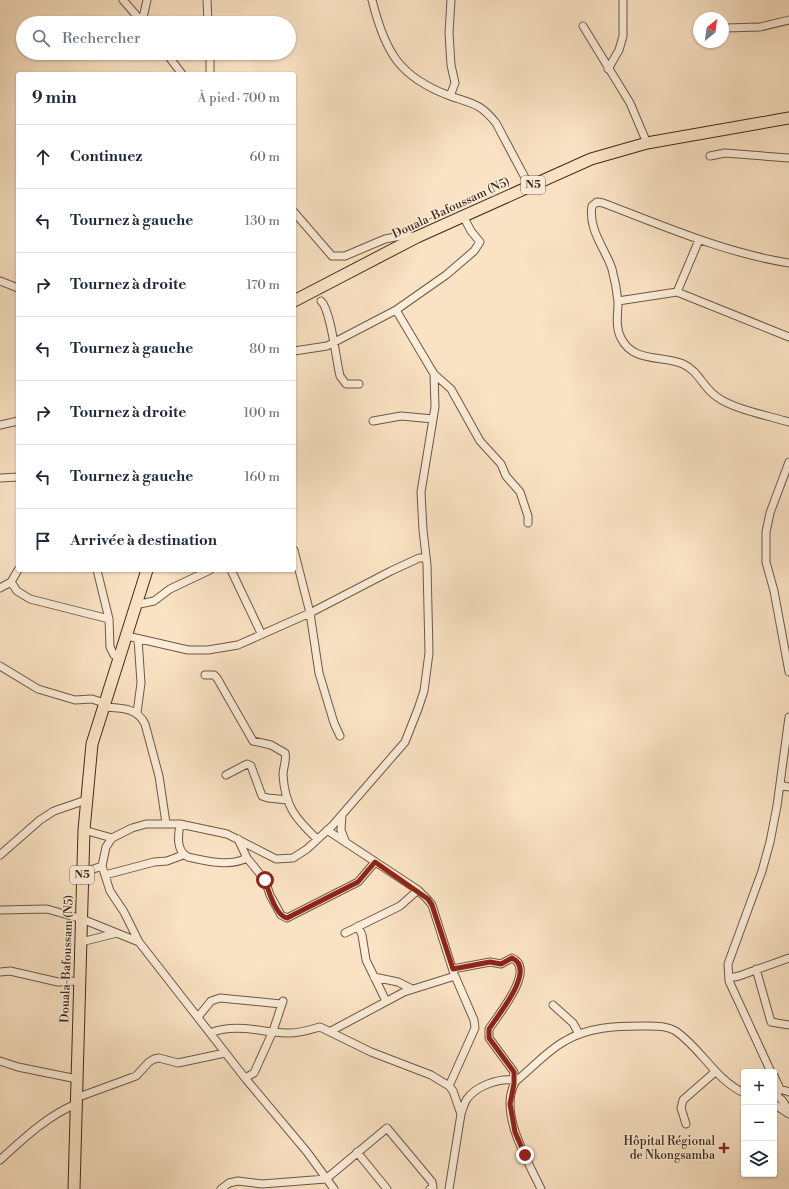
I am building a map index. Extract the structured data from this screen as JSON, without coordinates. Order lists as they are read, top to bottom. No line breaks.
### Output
{"streets":{"highway":["N5","Douala-Bafoussam (N5)"]},"places":{"health":["Hôpital Régional de Nkongsamba"]},"north":"top right","page":{"search":"Rechercher","heading":["9 min","À pied · 700 m"],"list":[["Continuez","60 m"],["Tournez à gauche","130 m"],["Tournez à droite","170 m"],["Tournez à gauche","80 m"],["Tournez à droite","100 m"],["Tournez à gauche","160 m"],"Arrivée à destination"],"map_buttons":["+","−"]}}
